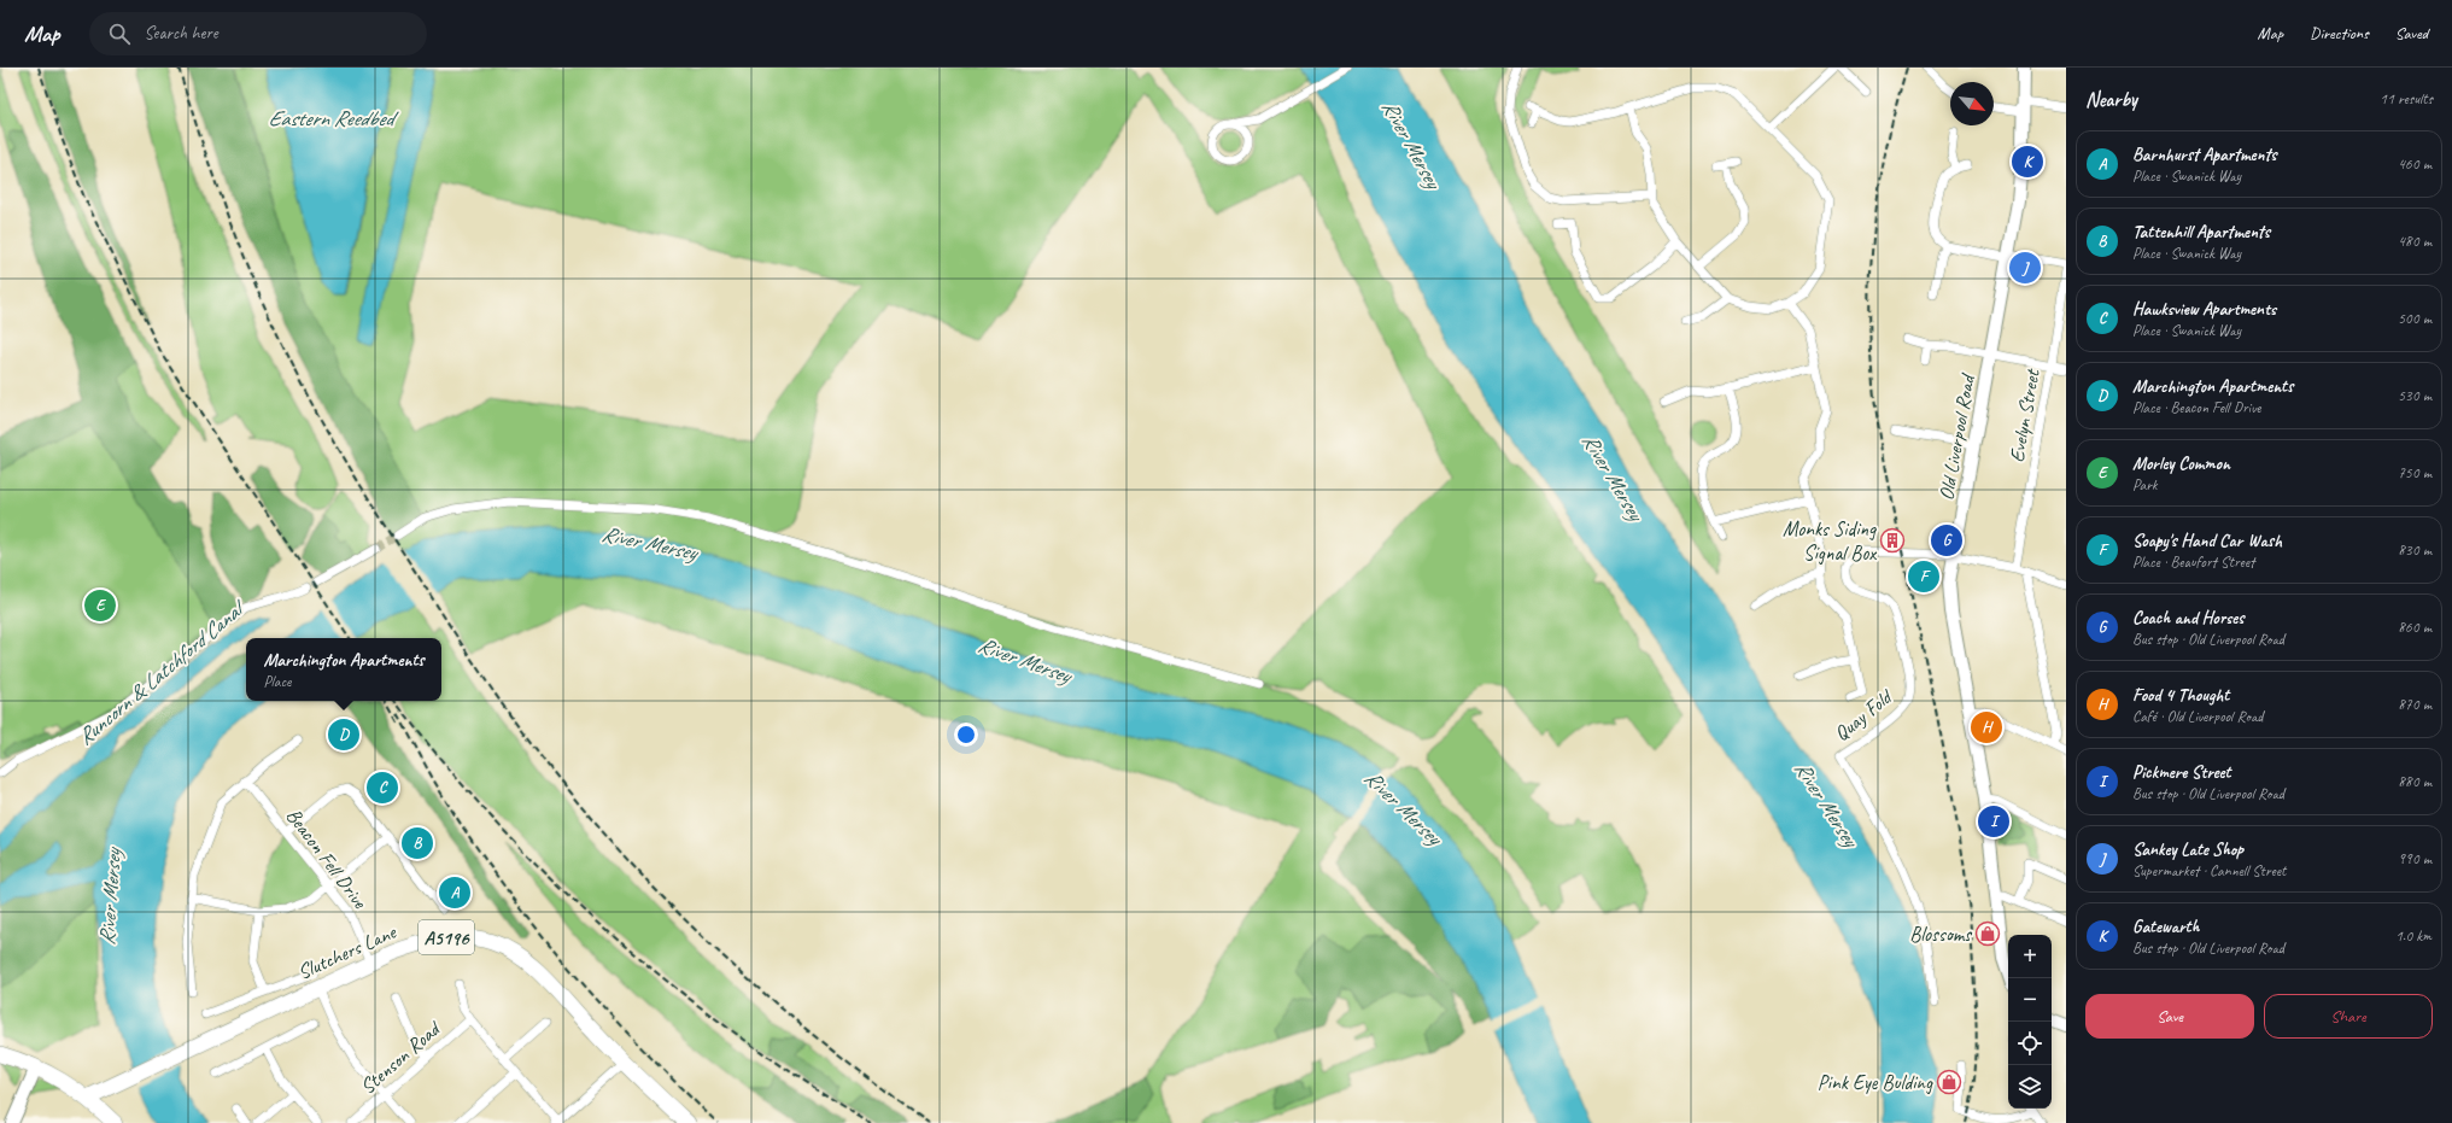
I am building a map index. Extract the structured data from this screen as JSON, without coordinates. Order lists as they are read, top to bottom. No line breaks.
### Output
{"streets":{"highway":["A5196","Slutchers Lane"],"street":["Evelyn Street","Old Liverpool Road","Quay Fold","Beacon Fell Drive","Stenson Road"]},"crossings":[["Old Liverpool Road","Quay Fold"],["Beacon Fell Drive","Slutchers Lane"]],"water":["Eastern Reedbed","River Mersey","Runcorn & Latchford Canal"],"places":{"building":["Monks Siding Signal Box"],"shop":["Blossoms","Pink Eye Bulding"]},"north":"bottom right","page":{"header":"Map","search":"Search here","nav":["Map","Directions","Saved"],"heading":["Nearby","11 results"],"list":[{"mark":"A","name":"Barnhurst Apartments","note":"Place · Swanick Way","value":"460 m"},{"mark":"B","name":"Tattenhill Apartments","note":"Place · Swanick Way","value":"480 m"},{"mark":"C","name":"Hawksview Apartments","note":"Place · Swanick Way","value":"500 m"},{"mark":"D","name":"Marchington Apartments","note":"Place · Beacon Fell Drive","value":"530 m"},{"mark":"E","name":"Morley Common","note":"Park","value":"750 m"},{"mark":"F","name":"Soapy's Hand Car Wash","note":"Place · Beaufort Street","value":"830 m"},{"mark":"G","name":"Coach and Horses","note":"Bus stop · Old Liverpool Road","value":"860 m"},{"mark":"H","name":"Food 4 Thought","note":"Café · Old Liverpool Road","value":"870 m"},{"mark":"I","name":"Pickmere Street","note":"Bus stop · Old Liverpool Road","value":"880 m"},{"mark":"J","name":"Sankey Late Shop","note":"Supermarket · Cannell Street","value":"990 m"},{"mark":"K","name":"Gatewarth","note":"Bus stop · Old Liverpool Road","value":"1.0 km"}],"pins":["K","J","G","F","E","H","D","C","I","B","A"],"popup":["Marchington Apartments","Place"],"map_buttons":["+","−"],"buttons":["Save","Share"]}}
